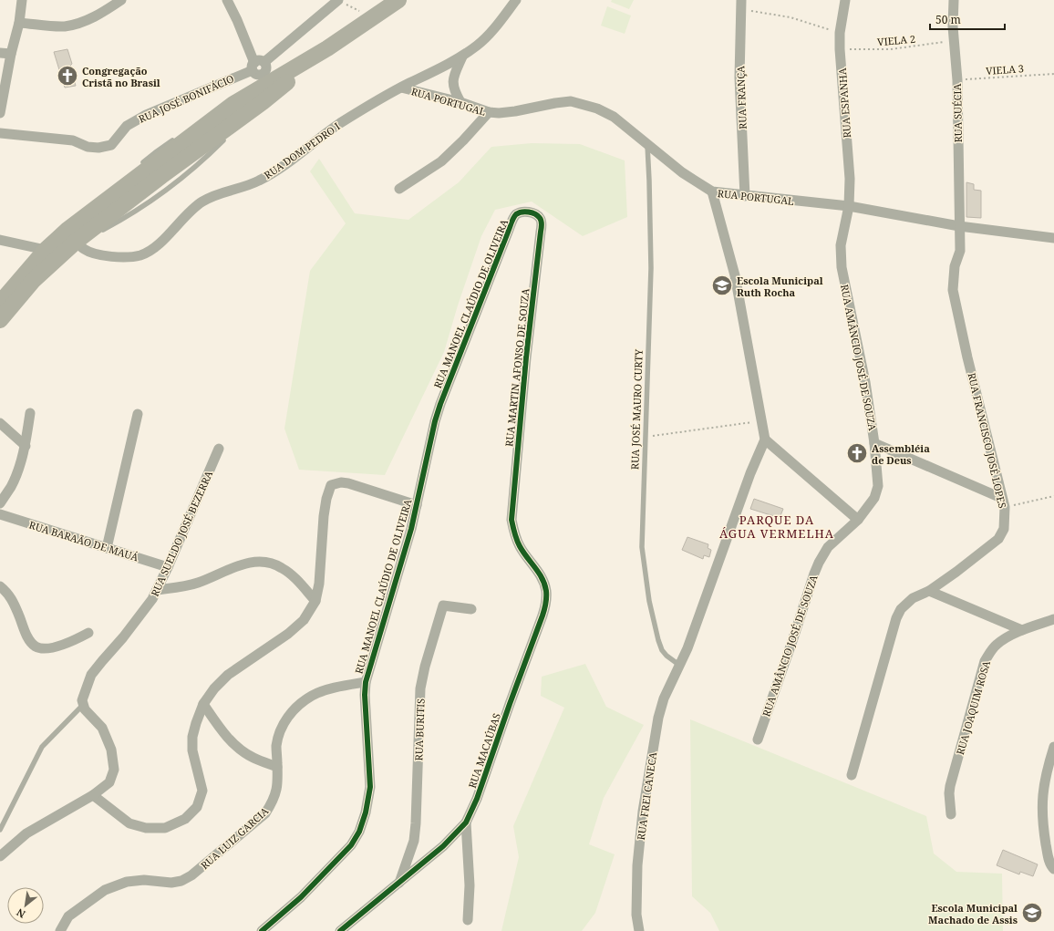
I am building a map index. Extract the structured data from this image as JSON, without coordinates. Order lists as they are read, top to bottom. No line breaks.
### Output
{"streets":{"street":["RUA FRANÇA","RUA JOSÉ BONIFÁCIO","RUA PORTUGAL","RUA ESPANHA","RUA SUÉCIA","RUA DOM PEDRO I","RUA MANOEL CLAÚDIO DE OLIVEIRA","RUA AMÂNCIO JOSÉ DE SOUZA","RUA MARTIN AFONSO DE SOUZA","RUA FRANCISCO JOSÉ LOPES","RUA SUELDO JOSÉ BEZERRA","RUA BARAÃO DE MAUÁ","RUA JOAQUIM ROSA","RUA BURITIS","RUA MACAÚBAS","RUA FREI CANECA","RUA LUIZ GARCIA"],"lane":["RUA JOSÉ MAURO CURTY"],"path":["VIELA 2","VIELA 3"]},"crossings":[["VIELA 2","RUA ESPANHA"],["VIELA 2","RUA SUÉCIA"],["VIELA 3","RUA SUÉCIA"],["RUA FRANÇA","RUA PORTUGAL"],["RUA PORTUGAL","RUA ESPANHA"],["RUA PORTUGAL","RUA SUÉCIA"],["RUA PORTUGAL","RUA DOM PEDRO I"],["RUA PORTUGAL","RUA AMÂNCIO JOSÉ DE SOUZA"],["RUA PORTUGAL","RUA JOSÉ MAURO CURTY"],["RUA PORTUGAL","RUA FRANCISCO JOSÉ LOPES"],["RUA ESPANHA","RUA AMÂNCIO JOSÉ DE SOUZA"],["RUA SUÉCIA","RUA FRANCISCO JOSÉ LOPES"],["RUA MANOEL CLAÚDIO DE OLIVEIRA","RUA MARTIN AFONSO DE SOUZA"],["RUA MANOEL CLAÚDIO DE OLIVEIRA","RUA LUIZ GARCIA"],["RUA MARTIN AFONSO DE SOUZA","RUA MACAÚBAS"],["RUA JOSÉ MAURO CURTY","RUA FREI CANECA"],["RUA SUELDO JOSÉ BEZERRA","RUA BARAÃO DE MAUÁ"],["RUA BURITIS","RUA MACAÚBAS"]],"districts":["PARQUE DA ÁGUA VERMELHA"],"places":{"church":["Congregação Cristã no Brasil","Assembléia de Deus"],"school or university":["Escola Municipal Ruth Rocha","Escola Municipal Machado de Assis"]},"scale_bar":"50 m","north":"bottom left"}
